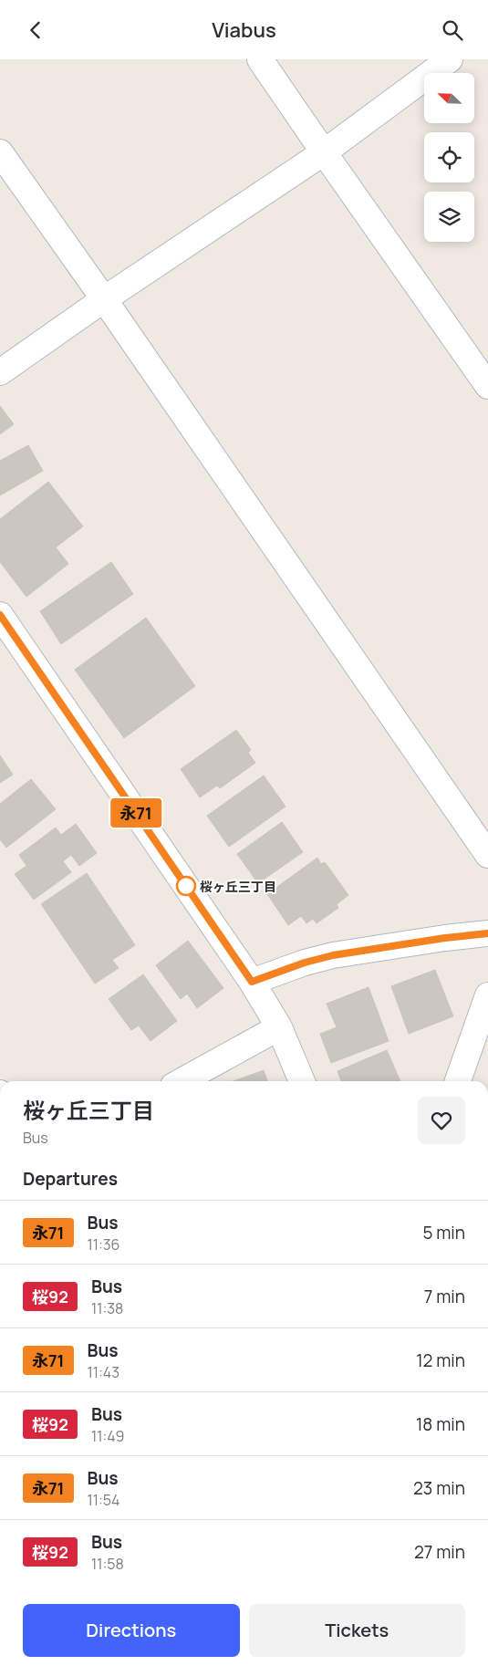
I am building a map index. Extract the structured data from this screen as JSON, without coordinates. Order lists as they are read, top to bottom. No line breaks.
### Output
{"places":["桜ヶ丘三丁目"],"lines":["bus line 永71"],"north":"top left","page":{"header":"Viabus","on_map":"永71","heading":[["桜ヶ丘三丁目","Bus"],"Departures"],"list":[{"mark":"永71","name":"Bus","note":"11:36","value":"5 min"},{"mark":"桜92","name":"Bus","note":"11:38","value":"7 min"},{"mark":"永71","name":"Bus","note":"11:43","value":"12 min"},{"mark":"桜92","name":"Bus","note":"11:49","value":"18 min"},{"mark":"永71","name":"Bus","note":"11:54","value":"23 min"},{"mark":"桜92","name":"Bus","note":"11:58","value":"27 min"}],"buttons":["Directions","Tickets"]}}
